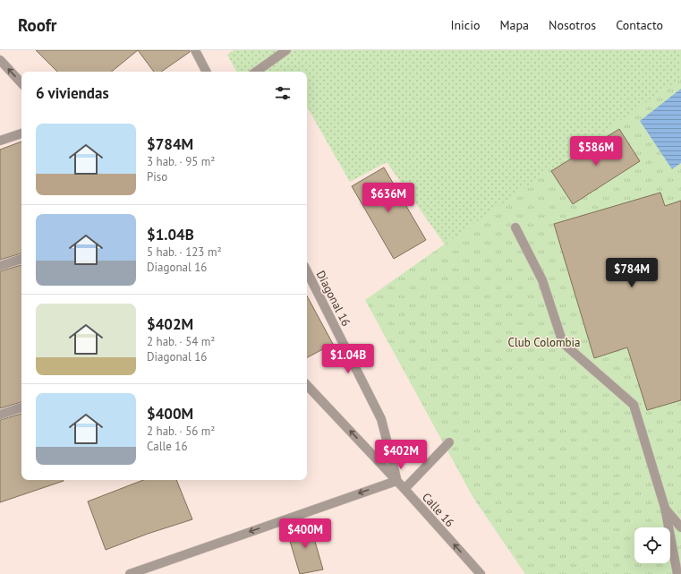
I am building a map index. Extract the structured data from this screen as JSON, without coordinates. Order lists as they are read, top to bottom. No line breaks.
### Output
{"streets":{"street":["Diagonal 16","Calle 16"]},"crossings":[["Diagonal 16","Calle 16"]],"one_way":["Calle 16"],"parks":["Club Colombia"],"page":{"header":"Roofr","nav":["Inicio","Mapa","Nosotros","Contacto"],"heading":"6 viviendas","list":[{"name":"$784M","note":"3 hab. · 95 m² · Piso"},{"name":"$1.04B","note":"5 hab. · 123 m² · Diagonal 16"},{"name":"$402M","note":"2 hab. · 54 m² · Diagonal 16"},{"name":"$400M","note":"2 hab. · 56 m² · Calle 16"}],"price":["$586M","$636M","$784M","$1.04B","$402M","$400M"]}}
